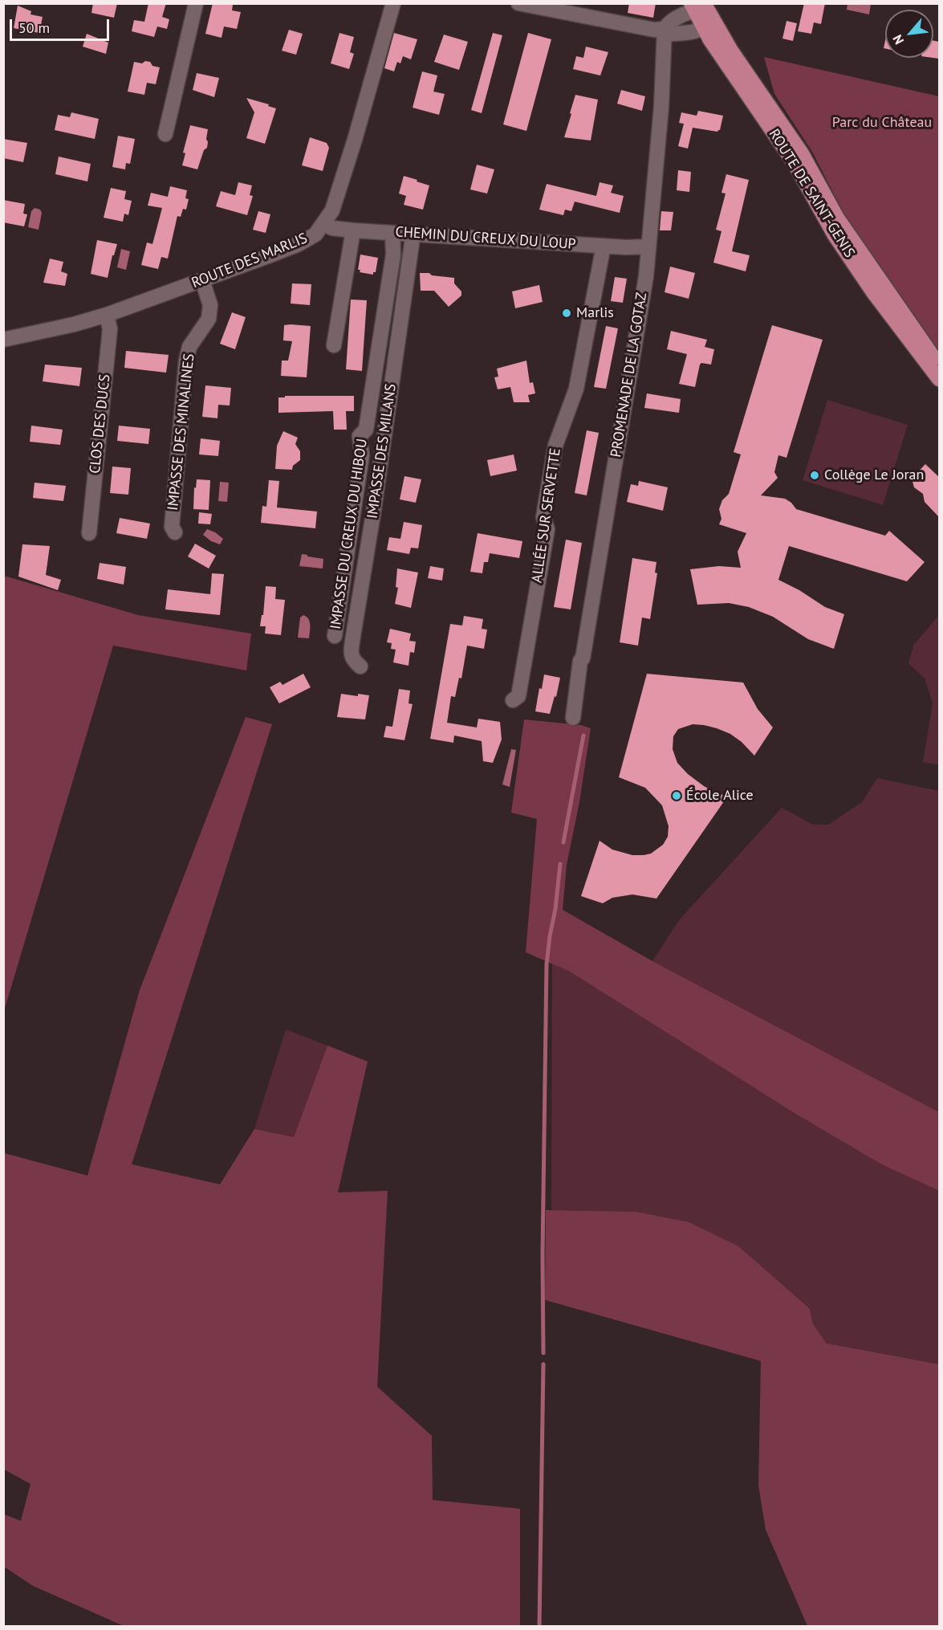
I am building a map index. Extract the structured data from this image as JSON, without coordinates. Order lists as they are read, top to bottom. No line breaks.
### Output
{"streets":{"main road":["ROUTE DE SAINT-GENIS"],"street":["CHEMIN DU CREUX DU LOUP","ROUTE DES MARLIS","PROMENADE DE LA GOTAZ","CLOS DES DUCS","IMPASSE DES MINALINES","IMPASSE DES MILANS","ALLÉE SUR SERVETTE","IMPASSE DU CREUX DU HIBOU"]},"crossings":[["CHEMIN DU CREUX DU LOUP","ROUTE DES MARLIS"],["CHEMIN DU CREUX DU LOUP","PROMENADE DE LA GOTAZ"],["CHEMIN DU CREUX DU LOUP","IMPASSE DES MILANS"],["CHEMIN DU CREUX DU LOUP","ALLÉE SUR SERVETTE"],["CHEMIN DU CREUX DU LOUP","IMPASSE DU CREUX DU HIBOU"],["ROUTE DES MARLIS","CLOS DES DUCS"],["ROUTE DES MARLIS","IMPASSE DES MINALINES"]],"parks":["Parc du Château"],"places":["Marlis","Collège Le Joran","École Alice"],"scale_bar":"50 m","north":"bottom left"}
